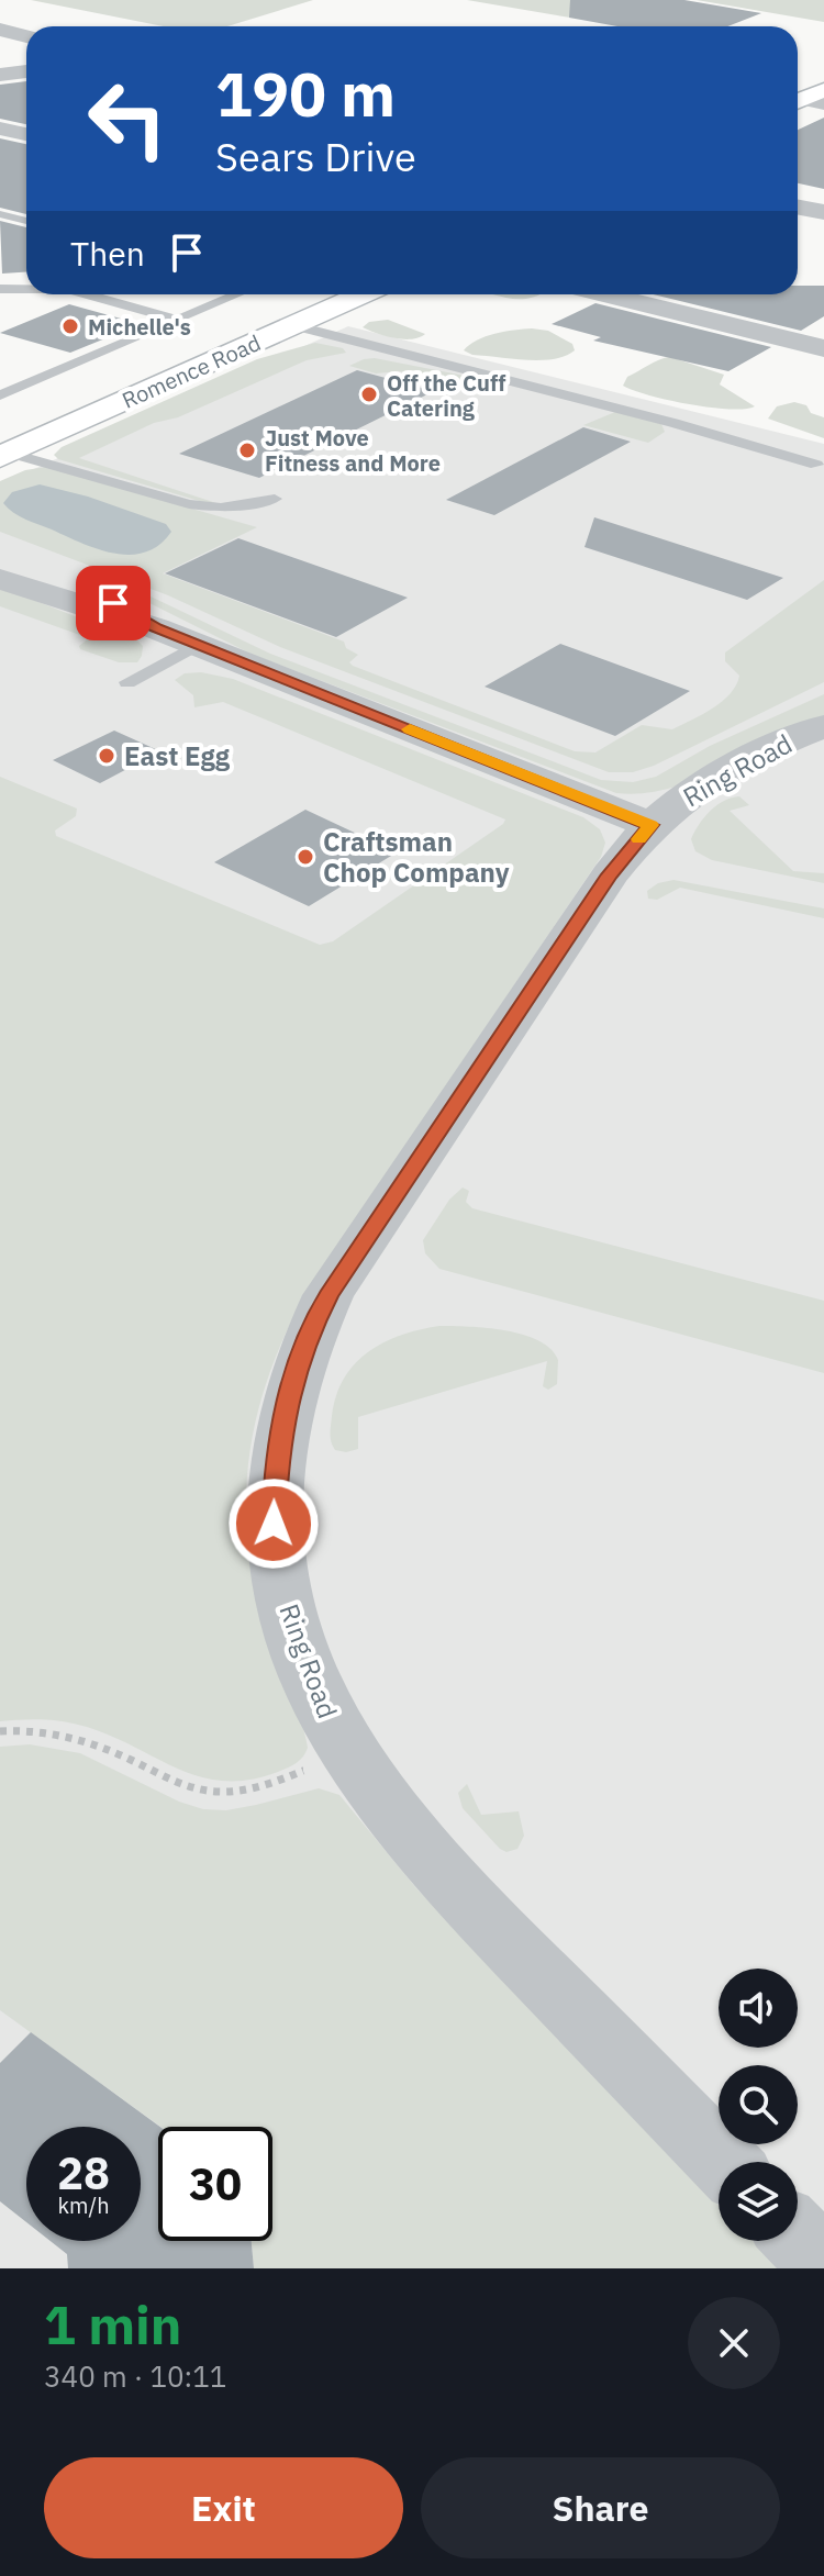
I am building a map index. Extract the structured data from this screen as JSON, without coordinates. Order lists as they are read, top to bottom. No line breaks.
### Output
{"streets":{"street":["Romence Road","Ring Road"]},"places":["Michelle's","Off the Cuff Catering","Just Move Fitness and More","East Egg","Craftsman Chop Company"],"page":{"turn":["190 m","Sears Drive"],"then":"Then","speed":"28 km/h","limit":"30","heading":["1 min","340 m · 10:11"],"buttons":["Exit","Share"]}}
